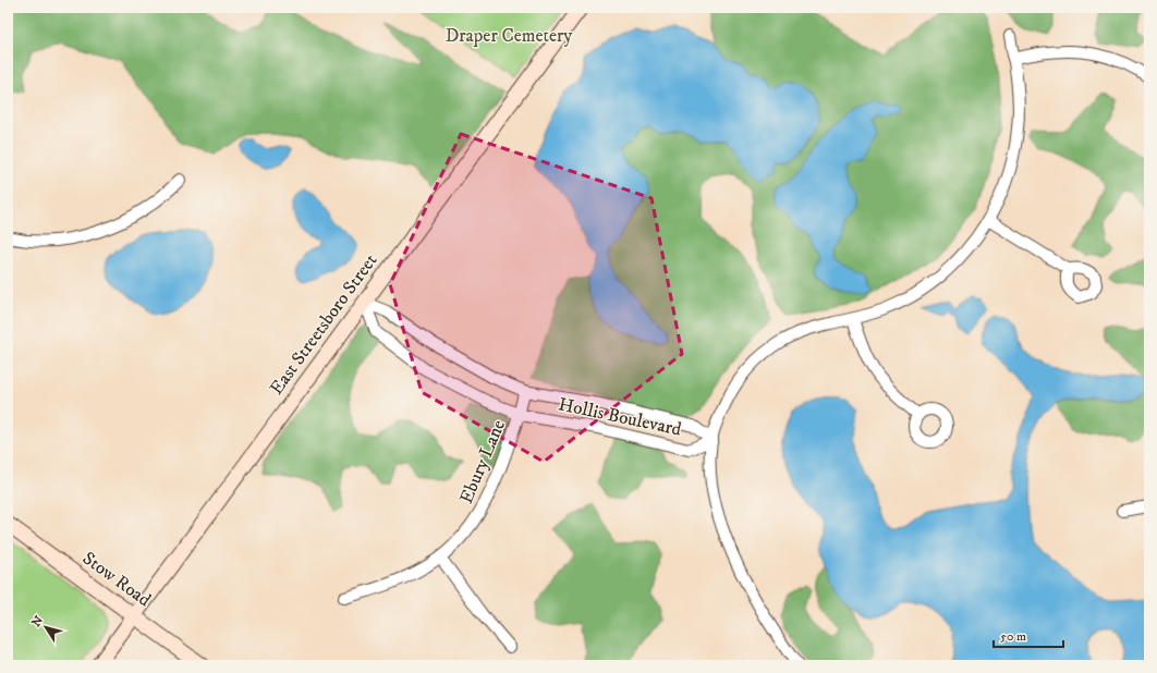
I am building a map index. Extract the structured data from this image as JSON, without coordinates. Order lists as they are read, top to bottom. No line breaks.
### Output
{"streets":{"main road":["East Streetsboro Street","Stow Road"],"street":["Hollis Boulevard","Ebury Lane"]},"crossings":[["East Streetsboro Street","Hollis Boulevard"],["East Streetsboro Street","Stow Road"],["Hollis Boulevard","Ebury Lane"]],"parks":["Draper Cemetery"],"scale_bar":"50 m","north":"top left"}
